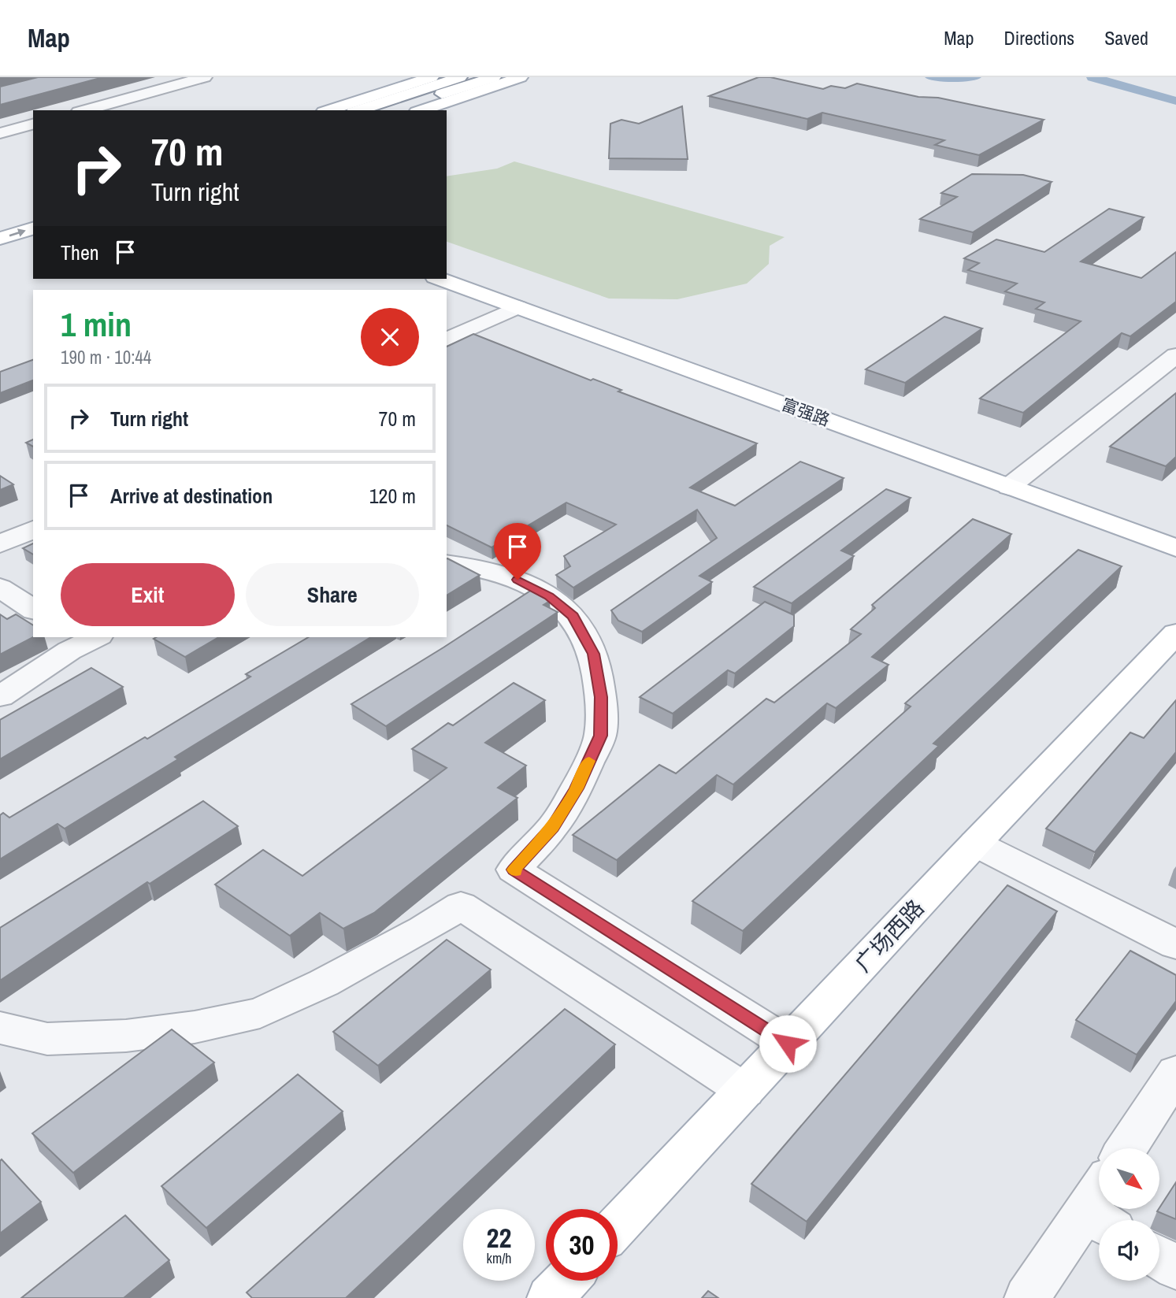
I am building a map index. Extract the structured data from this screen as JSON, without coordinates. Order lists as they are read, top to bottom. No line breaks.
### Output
{"streets":{"main road":["富强路","广场西路"]},"north":"bottom right","page":{"header":"Map","nav":["Map","Directions","Saved"],"turn":["70 m","Turn right"],"then":"Then","heading":["1 min","190 m · 10:44"],"list":[{"name":"Turn right","value":"70 m"},{"name":"Arrive at destination","value":"120 m"}],"buttons":["Exit","Share"],"speed":"22 km/h","limit":"30"}}
